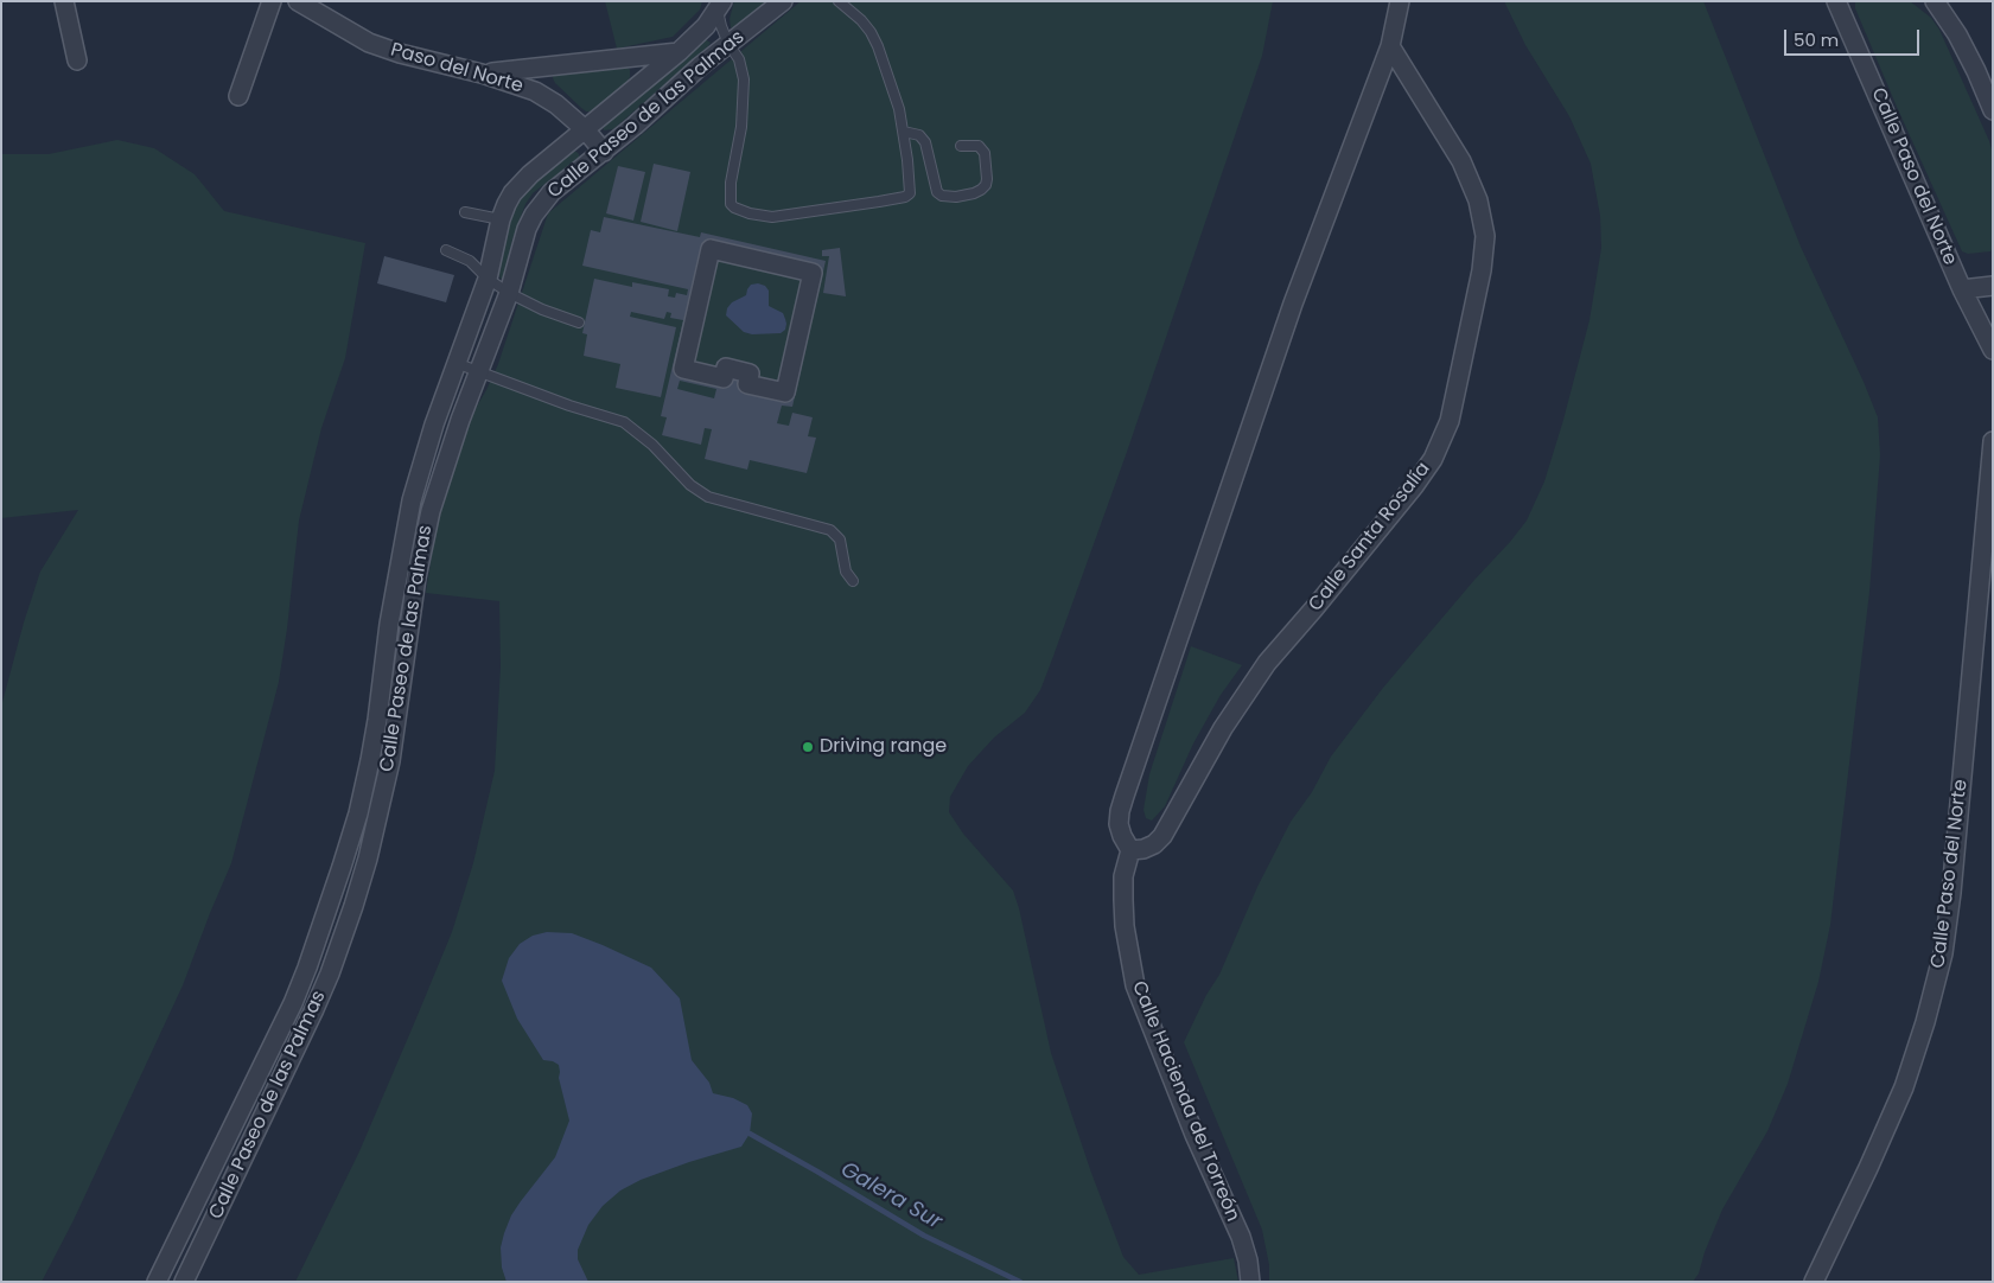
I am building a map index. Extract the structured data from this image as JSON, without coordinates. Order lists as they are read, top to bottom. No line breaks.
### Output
{"streets":{"street":["Paso del Norte","Calle Paseo de las Palmas","Calle Paso del Norte","Calle Santa Rosalía","Calle Hacienda del Torreón"]},"crossings":[["Paso del Norte","Calle Paseo de las Palmas"],["Calle Santa Rosalía","Calle Hacienda del Torreón"]],"water":["Galera Sur"],"places":["Driving range"],"scale_bar":"50 m"}
